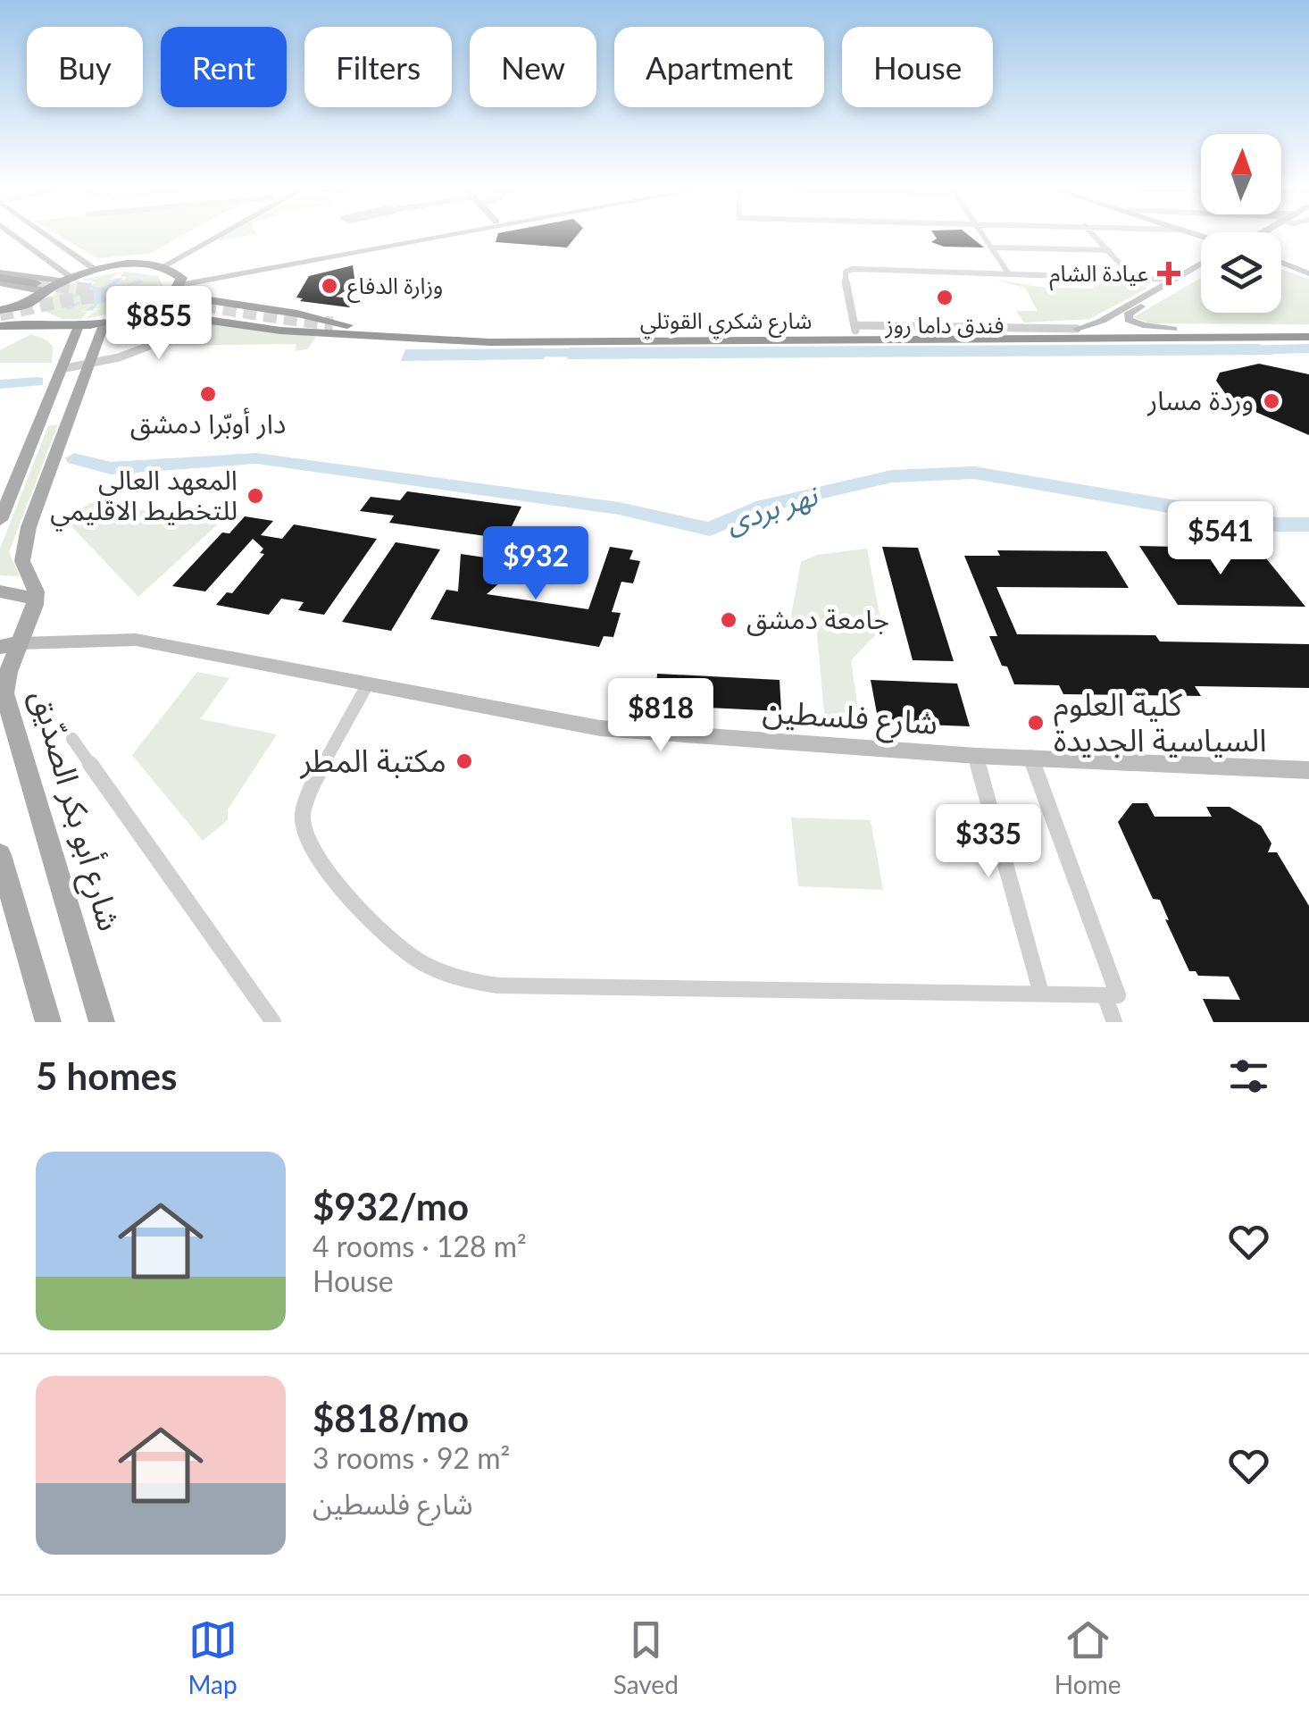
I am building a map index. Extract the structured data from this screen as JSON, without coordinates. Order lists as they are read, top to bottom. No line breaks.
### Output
{"streets":{"highway":["شارع شكري القوتلي"],"main road":["شارع فلسطين","شارع أبو بكر الصدّيق"]},"crossings":[["شارع فلسطين","شارع أبو بكر الصدّيق"]],"water":["نهر بردى"],"places":{"health":["عيادة الشام"],"other":["وزارة الدفاع","فندق داما روز","دار أوبّرا دمشق","وردة مسار","المعهد العالي للتخطيط الاقليمي","جامعة دمشق","كلية العلوم السياسية الجديدة","مكتبة المطر"]},"north":"top","page":{"chip":["Buy","Rent","Filters","New","Apartment","House"],"price":["$855","$541","$932","$818","$335"],"heading":"5 homes","list":[{"name":"$932/mo","note":"4 rooms · 128 m² · House"},{"name":"$818/mo","note":"3 rooms · 92 m² · شارع فلسطين"}],"tabs":["Map","Saved","Home"]}}
